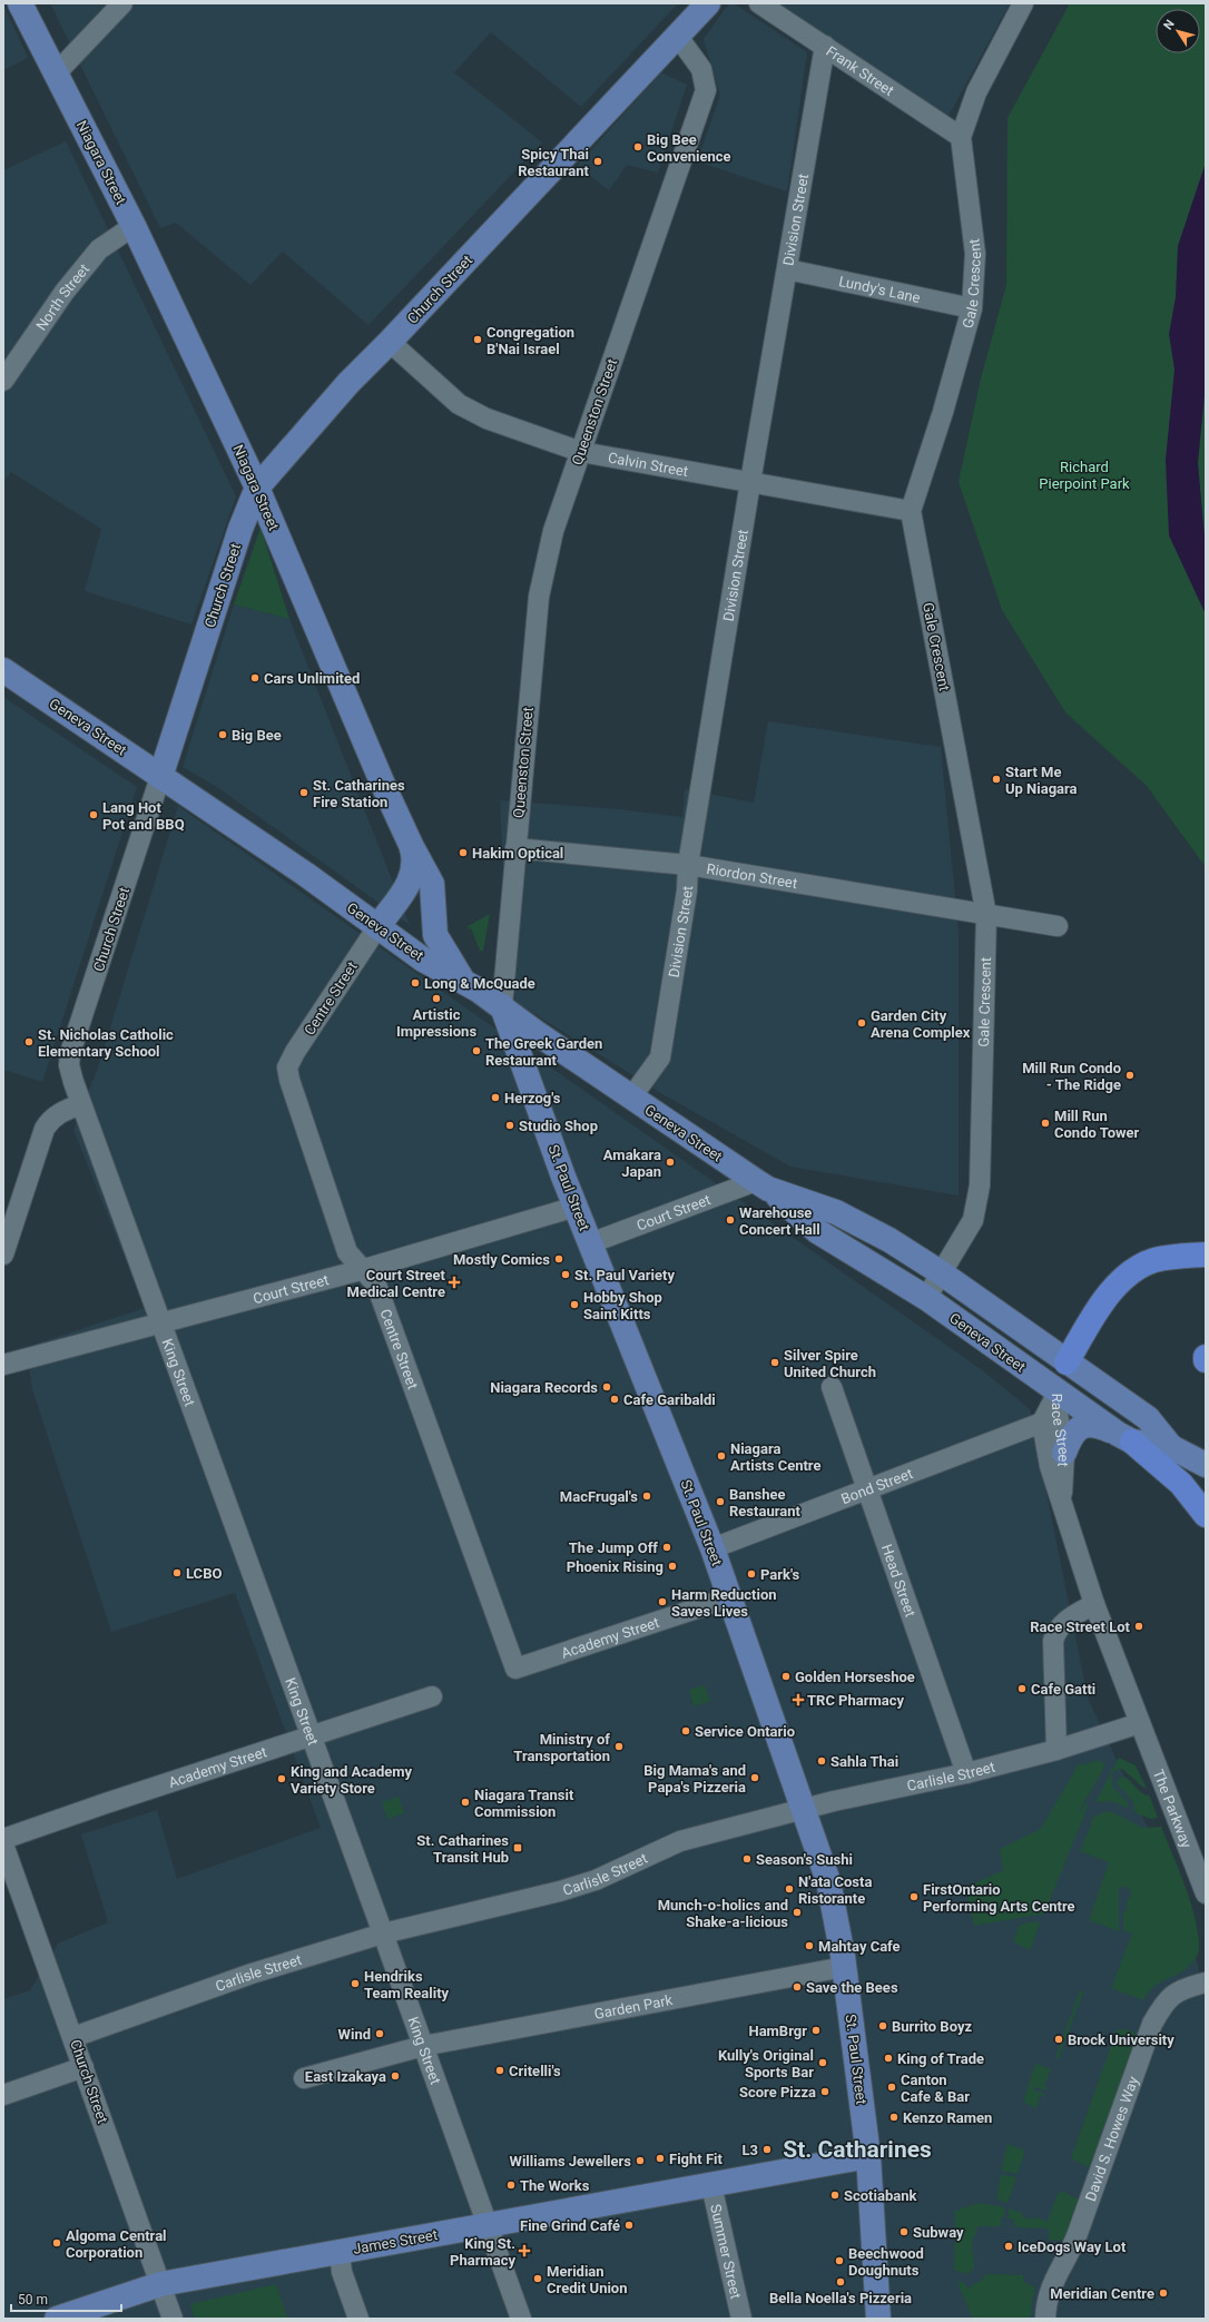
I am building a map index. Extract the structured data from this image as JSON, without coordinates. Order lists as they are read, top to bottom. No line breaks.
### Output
{"streets":{"main road":["Niagara Street","Church Street","Geneva Street","St. Paul Street","James Street"],"street":["Frank Street","Division Street","Gale Crescent","Lundy's Lane","North Street","Queenston Street","Calvin Street","Riordon Street","Centre Street","Court Street","King Street","Race Street","Bond Street","Head Street","Academy Street","Carlisle Street","The Parkway","Garden Park","David S. Howes Way","Summer Street"]},"crossings":[["Frank Street","Division Street"],["Frank Street","Gale Crescent"],["Niagara Street","Church Street"],["Niagara Street","North Street"],["Niagara Street","Geneva Street"],["Division Street","Lundy's Lane"],["Division Street","Calvin Street"],["Division Street","Geneva Street"],["Division Street","Riordon Street"],["Gale Crescent","Lundy's Lane"],["Gale Crescent","Calvin Street"],["Gale Crescent","Geneva Street"],["Gale Crescent","Riordon Street"],["Church Street","Queenston Street"],["Church Street","Calvin Street"],["Church Street","Geneva Street"],["Church Street","King Street"],["Church Street","Carlisle Street"],["Church Street","James Street"],["Queenston Street","Calvin Street"],["Queenston Street","Geneva Street"],["Queenston Street","Riordon Street"],["Queenston Street","St. Paul Street"],["Geneva Street","Centre Street"],["Geneva Street","St. Paul Street"],["Geneva Street","Court Street"],["Geneva Street","Race Street"],["Centre Street","Court Street"],["Centre Street","Academy Street"],["St. Paul Street","Court Street"],["St. Paul Street","Bond Street"],["St. Paul Street","Academy Street"],["St. Paul Street","Carlisle Street"],["St. Paul Street","Garden Park"],["St. Paul Street","James Street"],["Court Street","King Street"],["King Street","Academy Street"],["King Street","Carlisle Street"],["King Street","Garden Park"],["King Street","James Street"],["Race Street","Bond Street"],["Race Street","Carlisle Street"],["Race Street","The Parkway"],["Bond Street","Head Street"],["Head Street","Carlisle Street"],["Carlisle Street","The Parkway"],["James Street","Summer Street"]],"districts":["St. Catharines"],"parks":["Richard Pierpoint Park"],"places":{"other":["Big Bee Convenience","Spicy Thai Restaurant","Congregation B'Nai Israel","Cars Unlimited","Big Bee","Start Me Up Niagara","St. Catharines Fire Station","Lang Hot Pot and BBQ","Hakim Optical","Long & McQuade","Artistic Impressions","Garden City Arena Complex","St. Nicholas Catholic Elementary School","The Greek Garden Restaurant","Mill Run Condo - The Ridge","Herzog's","Mill Run Condo Tower","Studio Shop","Amakara Japan","Warehouse Concert Hall","Mostly Comics","St. Paul Variety","Hobby Shop Saint Kitts","Silver Spire United Church","Niagara Records","Cafe Garibaldi","Niagara Artists Centre","MacFrugal's","Banshee Restaurant","The Jump Off","Phoenix Rising","LCBO","Park's","Harm Reduction Saves Lives","Race Street Lot","Golden Horseshoe","Cafe Gatti","Service Ontario","Ministry of Transportation","Sahla Thai","Big Mama's and Papa's Pizzeria","King and Academy Variety Store","Niagara Transit Commission","Season's Sushi","N'ata Costa Ristorante","FirstOntario Performing Arts Centre","Munch-o-holics and Shake-a-licious","Mahtay Cafe","Hendriks Team Reality","Save the Bees","Burrito Boyz","HamBrgr","Wind","Brock University","King of Trade","Kully's Original Sports Bar","Critelli's","East Izakaya","Canton Cafe & Bar","Score Pizza","Kenzo Ramen","L3","Fight Fit","Williams Jewellers","The Works","Scotiabank","Fine Grind Café","Subway","Algoma Central Corporation","IceDogs Way Lot","Beechwood Doughnuts","Meridian Credit Union","Bella Noella's Pizzeria","Meridian Centre"],"health":["Court Street Medical Centre","TRC Pharmacy","King St. Pharmacy"],"transit":["St. Catharines Transit Hub"]},"scale_bar":"50 m","north":"top left"}
